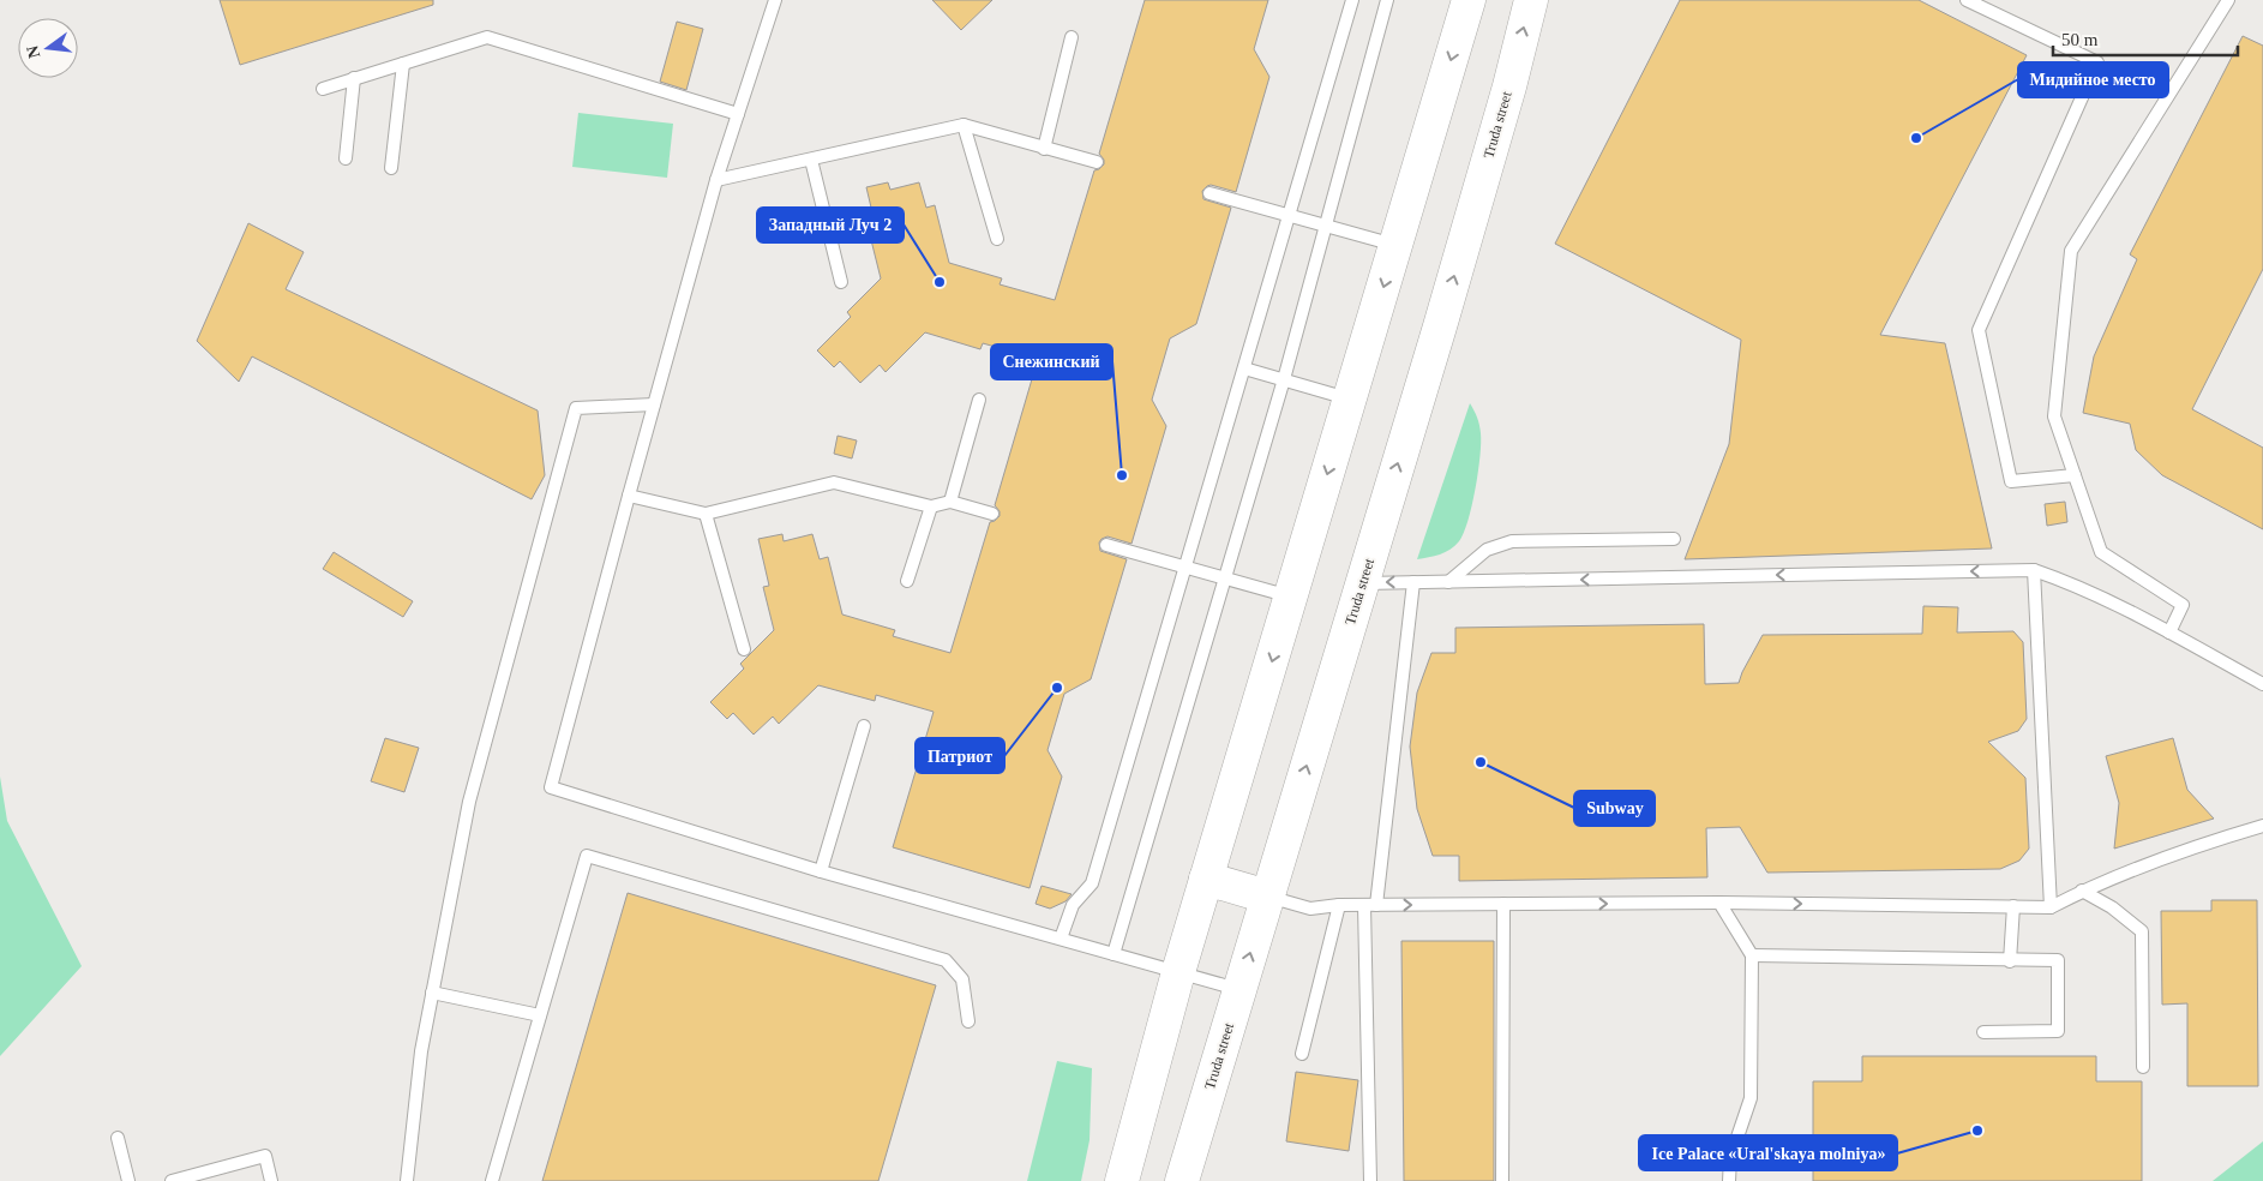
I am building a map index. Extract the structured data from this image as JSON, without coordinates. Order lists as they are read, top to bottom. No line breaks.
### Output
{"streets":{"main road":["Truda street"]},"places":["Мидийное место","Западный Луч 2","Снежинский","Патриот","Subway","Ice Palace «Ural'skaya molniya»"],"scale_bar":"50 m","north":"left"}
